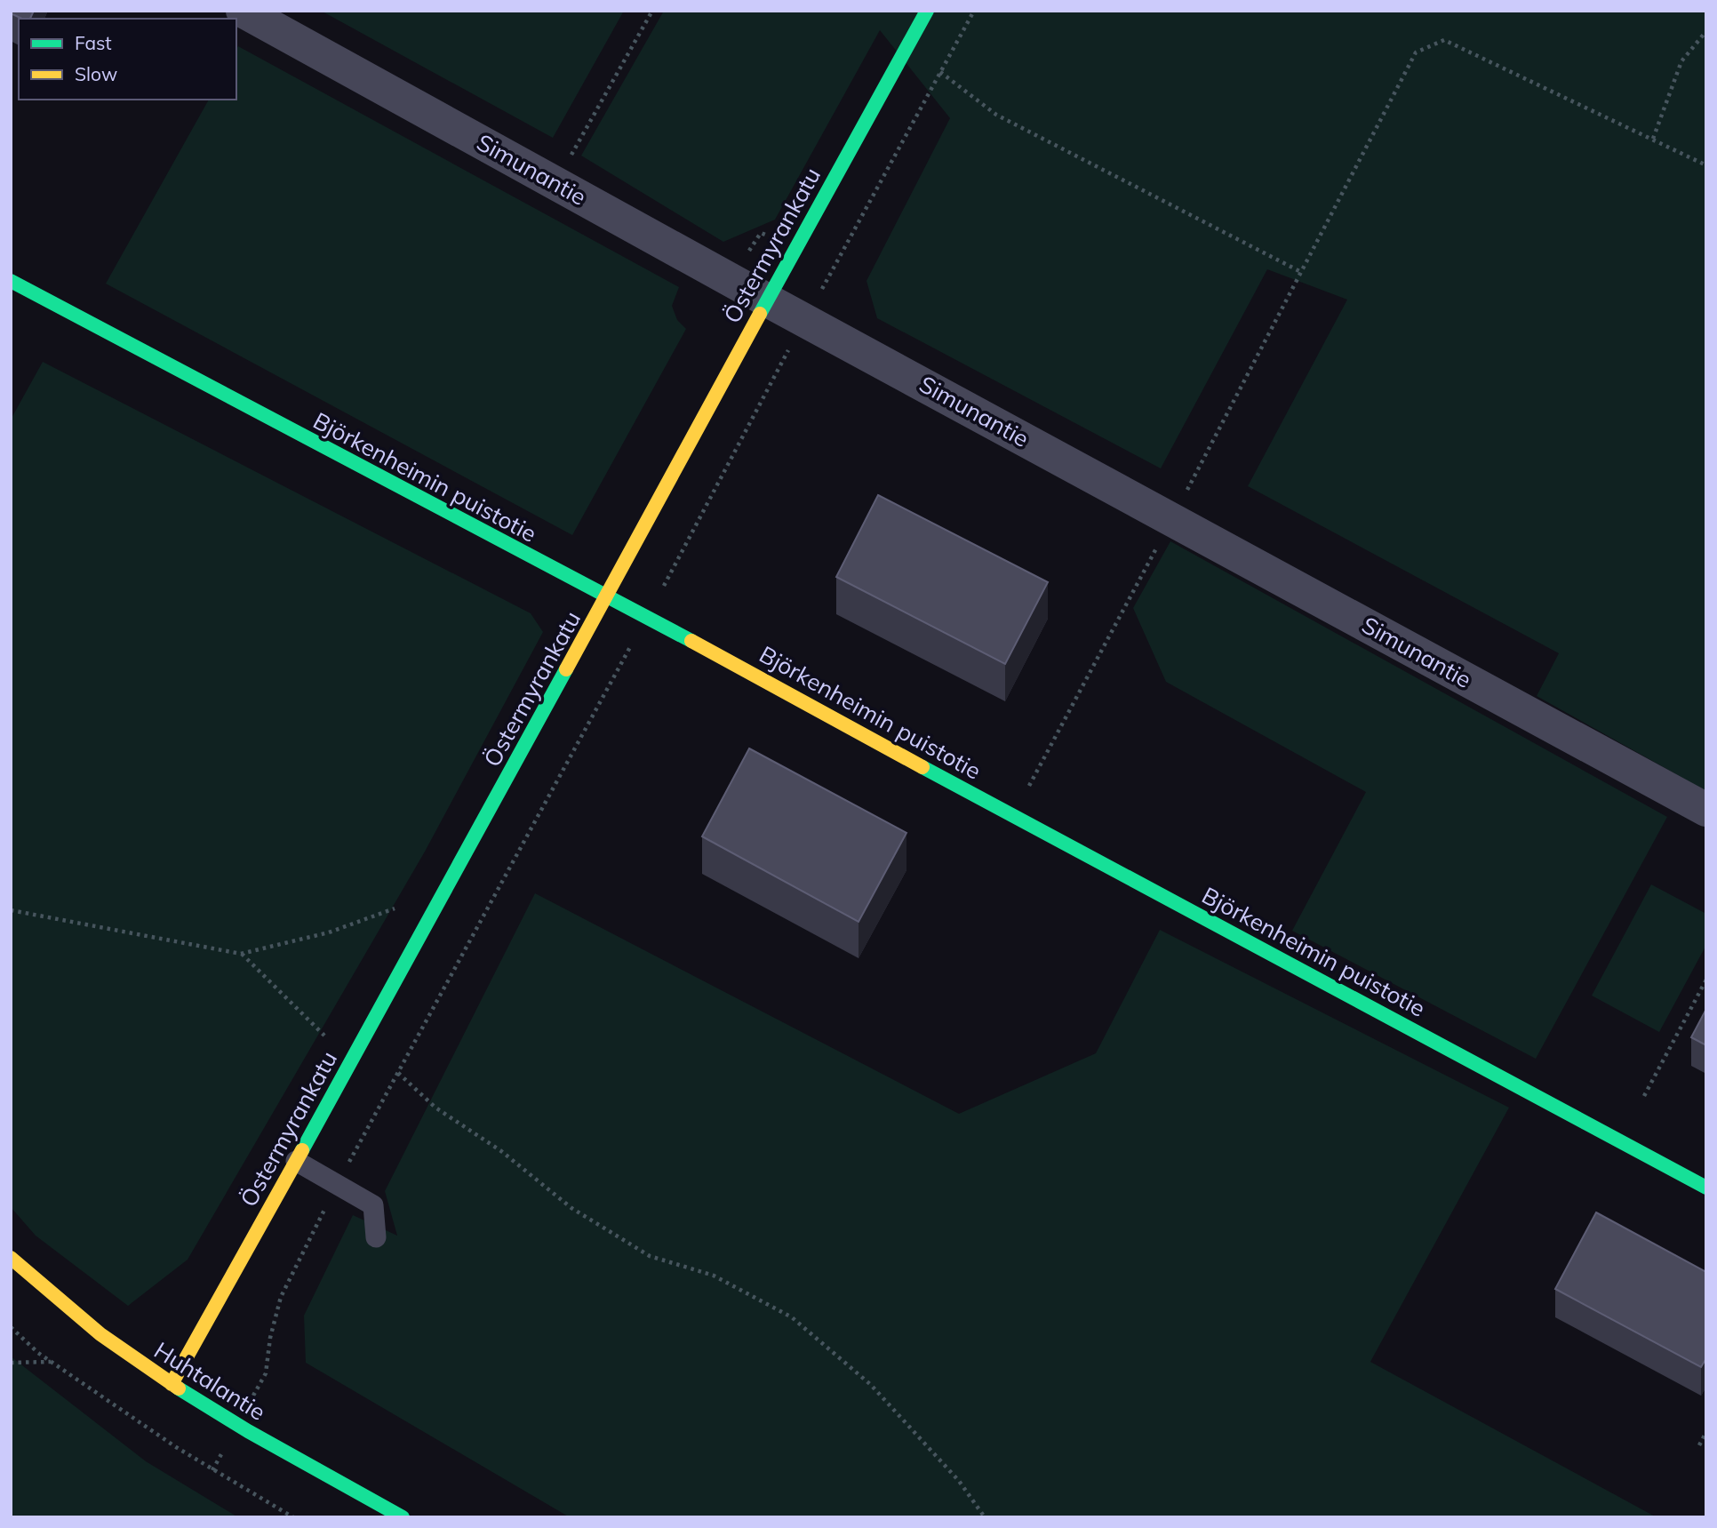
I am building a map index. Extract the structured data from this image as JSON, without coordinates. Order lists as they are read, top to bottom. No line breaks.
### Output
{"streets":{"street":["Simunantie","Östermyrankatu","Björkenheimin puistotie","Huhtalantie"]},"crossings":[["Simunantie","Östermyrankatu"],["Östermyrankatu","Björkenheimin puistotie"],["Östermyrankatu","Huhtalantie"]],"legend":["Fast","Slow"]}
